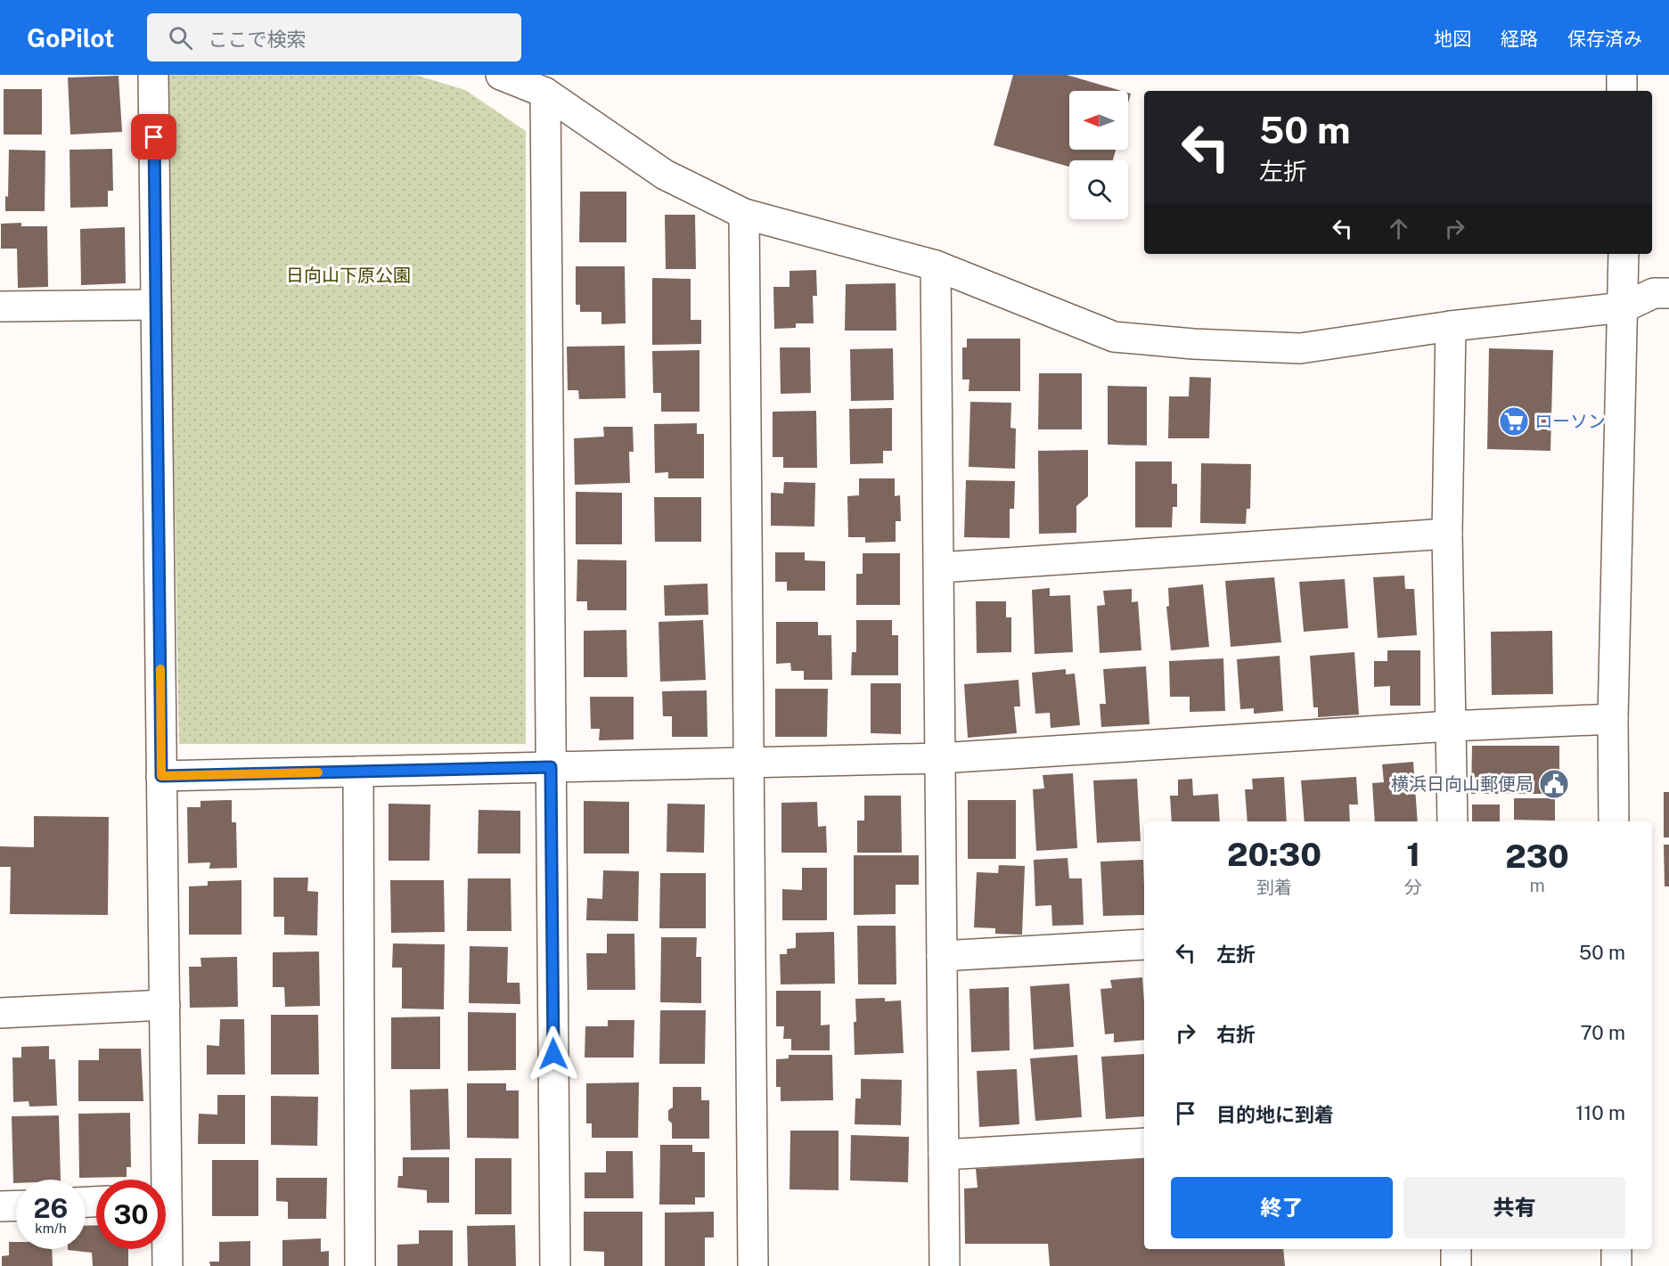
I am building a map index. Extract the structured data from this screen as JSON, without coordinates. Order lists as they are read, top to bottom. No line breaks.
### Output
{"parks":["日向山下原公園"],"places":{"supermarket":["ローソン"],"public building":["横浜日向山郵便局"]},"north":"left","page":{"header":"GoPilot","search":"ここで検索","nav":["地図","経路","保存済み"],"turn":["50 m","左折"],"eta":["20:30","到着","1","分","230","m"],"list":[{"name":"左折","value":"50 m"},{"name":"右折","value":"70 m"},{"name":"目的地に到着","value":"110 m"}],"buttons":["終了","共有"],"speed":"26 km/h","limit":"30"}}
